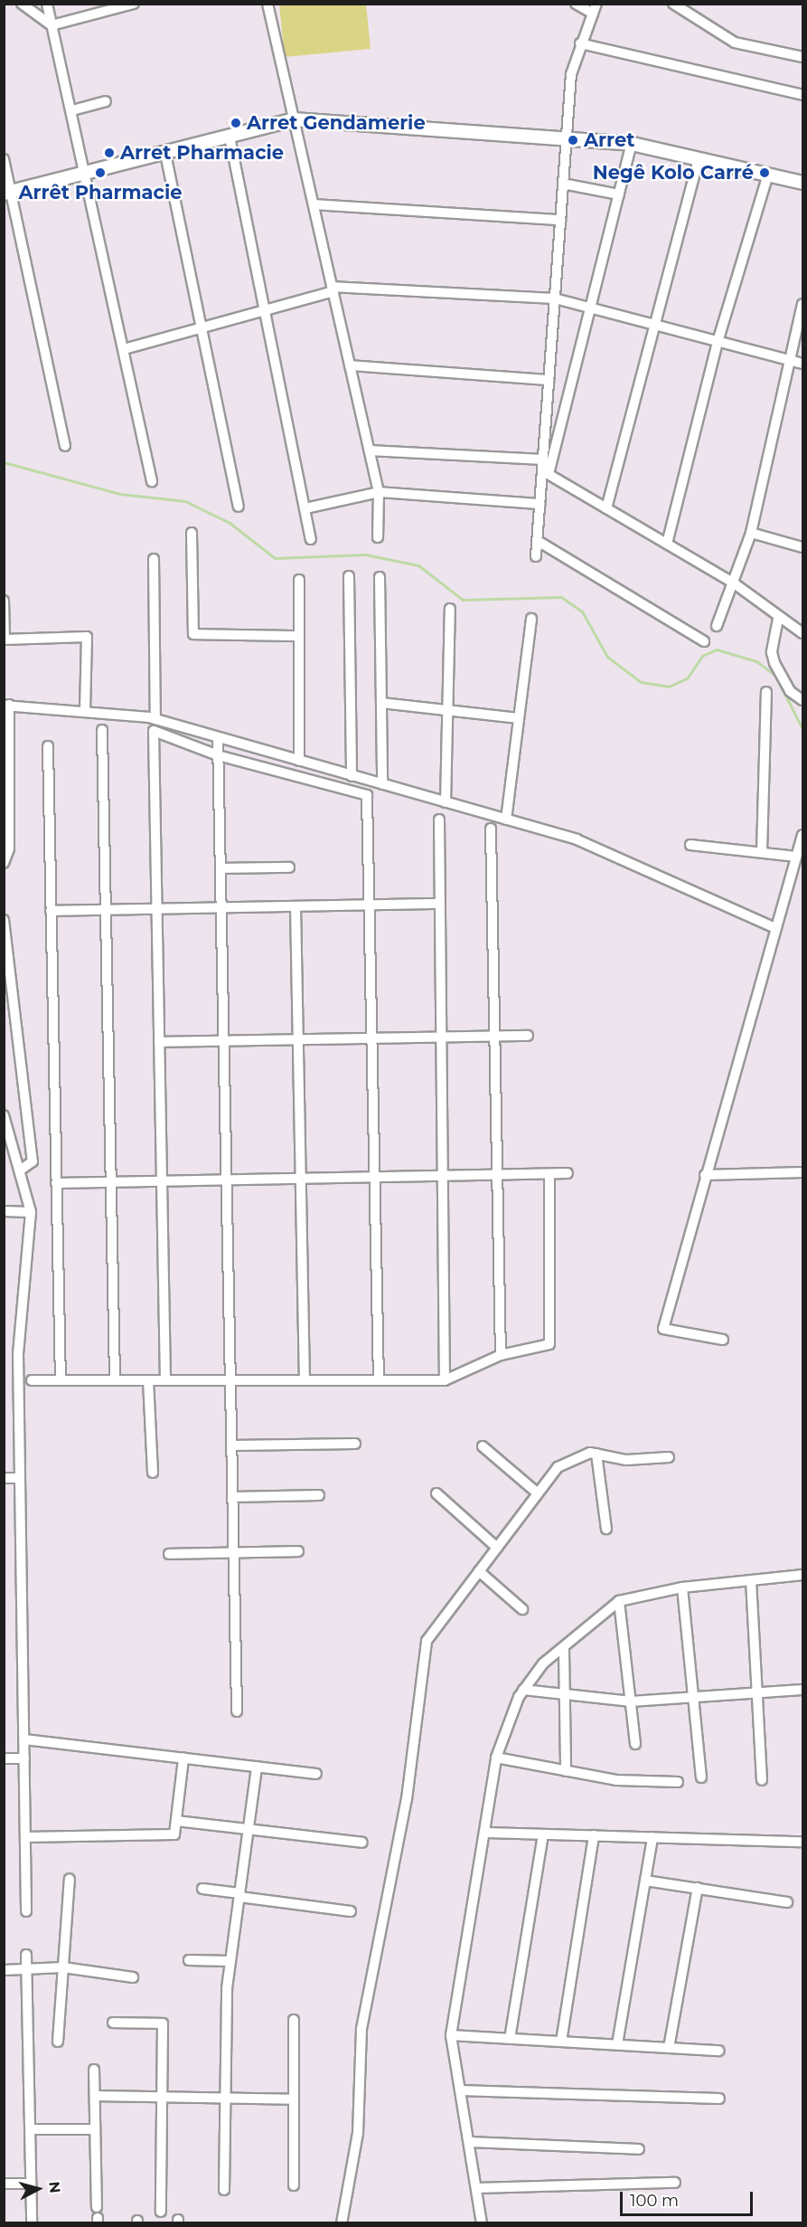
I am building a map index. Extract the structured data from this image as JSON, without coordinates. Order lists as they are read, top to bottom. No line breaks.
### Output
{"places":["Arret Gendamerie","Arret","Arret Pharmacie","Arrêt Pharmacie","Negê Kolo Carré"],"scale_bar":"100 m","north":"right"}
